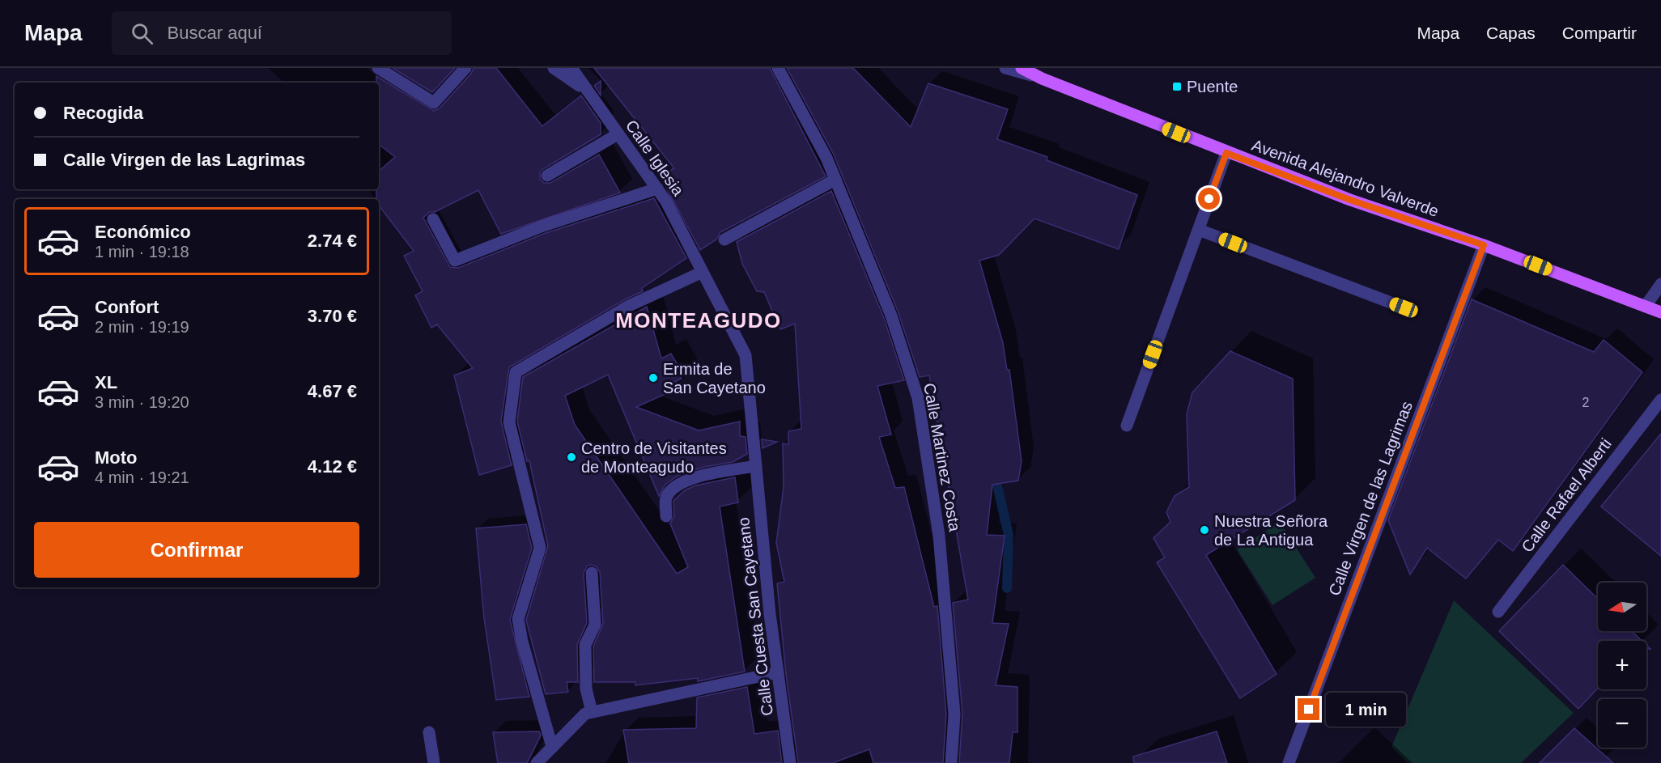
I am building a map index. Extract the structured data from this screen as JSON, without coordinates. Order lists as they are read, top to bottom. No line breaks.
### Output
{"streets":{"main road":["Avenida Alejandro Valverde"],"street":["Calle Iglesia","Calle Martinez Costa","Calle Rafael Alberti","Calle Virgen de las Lagrimas","Calle Cuesta San Cayetano"]},"crossings":[["Calle Iglesia","Calle Cuesta San Cayetano"],["Avenida Alejandro Valverde","Calle Virgen de las Lagrimas"]],"districts":["MONTEAGUDO"],"places":{"transit":["Puente"],"other":["Ermita de San Cayetano","Centro de Visitantes de Monteagudo","Nuestra Señora de La Antigua"]},"house_numbers":["2"],"north":"left","page":{"header":"Mapa","search":"Buscar aquí","nav":["Mapa","Capas","Compartir"],"banner":["Recogida","Calle Virgen de las Lagrimas"],"list":[{"name":"Económico","note":"1 min · 19:18","value":"2.74 €"},{"name":"Confort","note":"2 min · 19:19","value":"3.70 €"},{"name":"XL","note":"3 min · 19:20","value":"4.67 €"},{"name":"Moto","note":"4 min · 19:21","value":"4.12 €"}],"buttons":"Confirmar","map_buttons":["+","−"],"bubble":"1 min"}}
